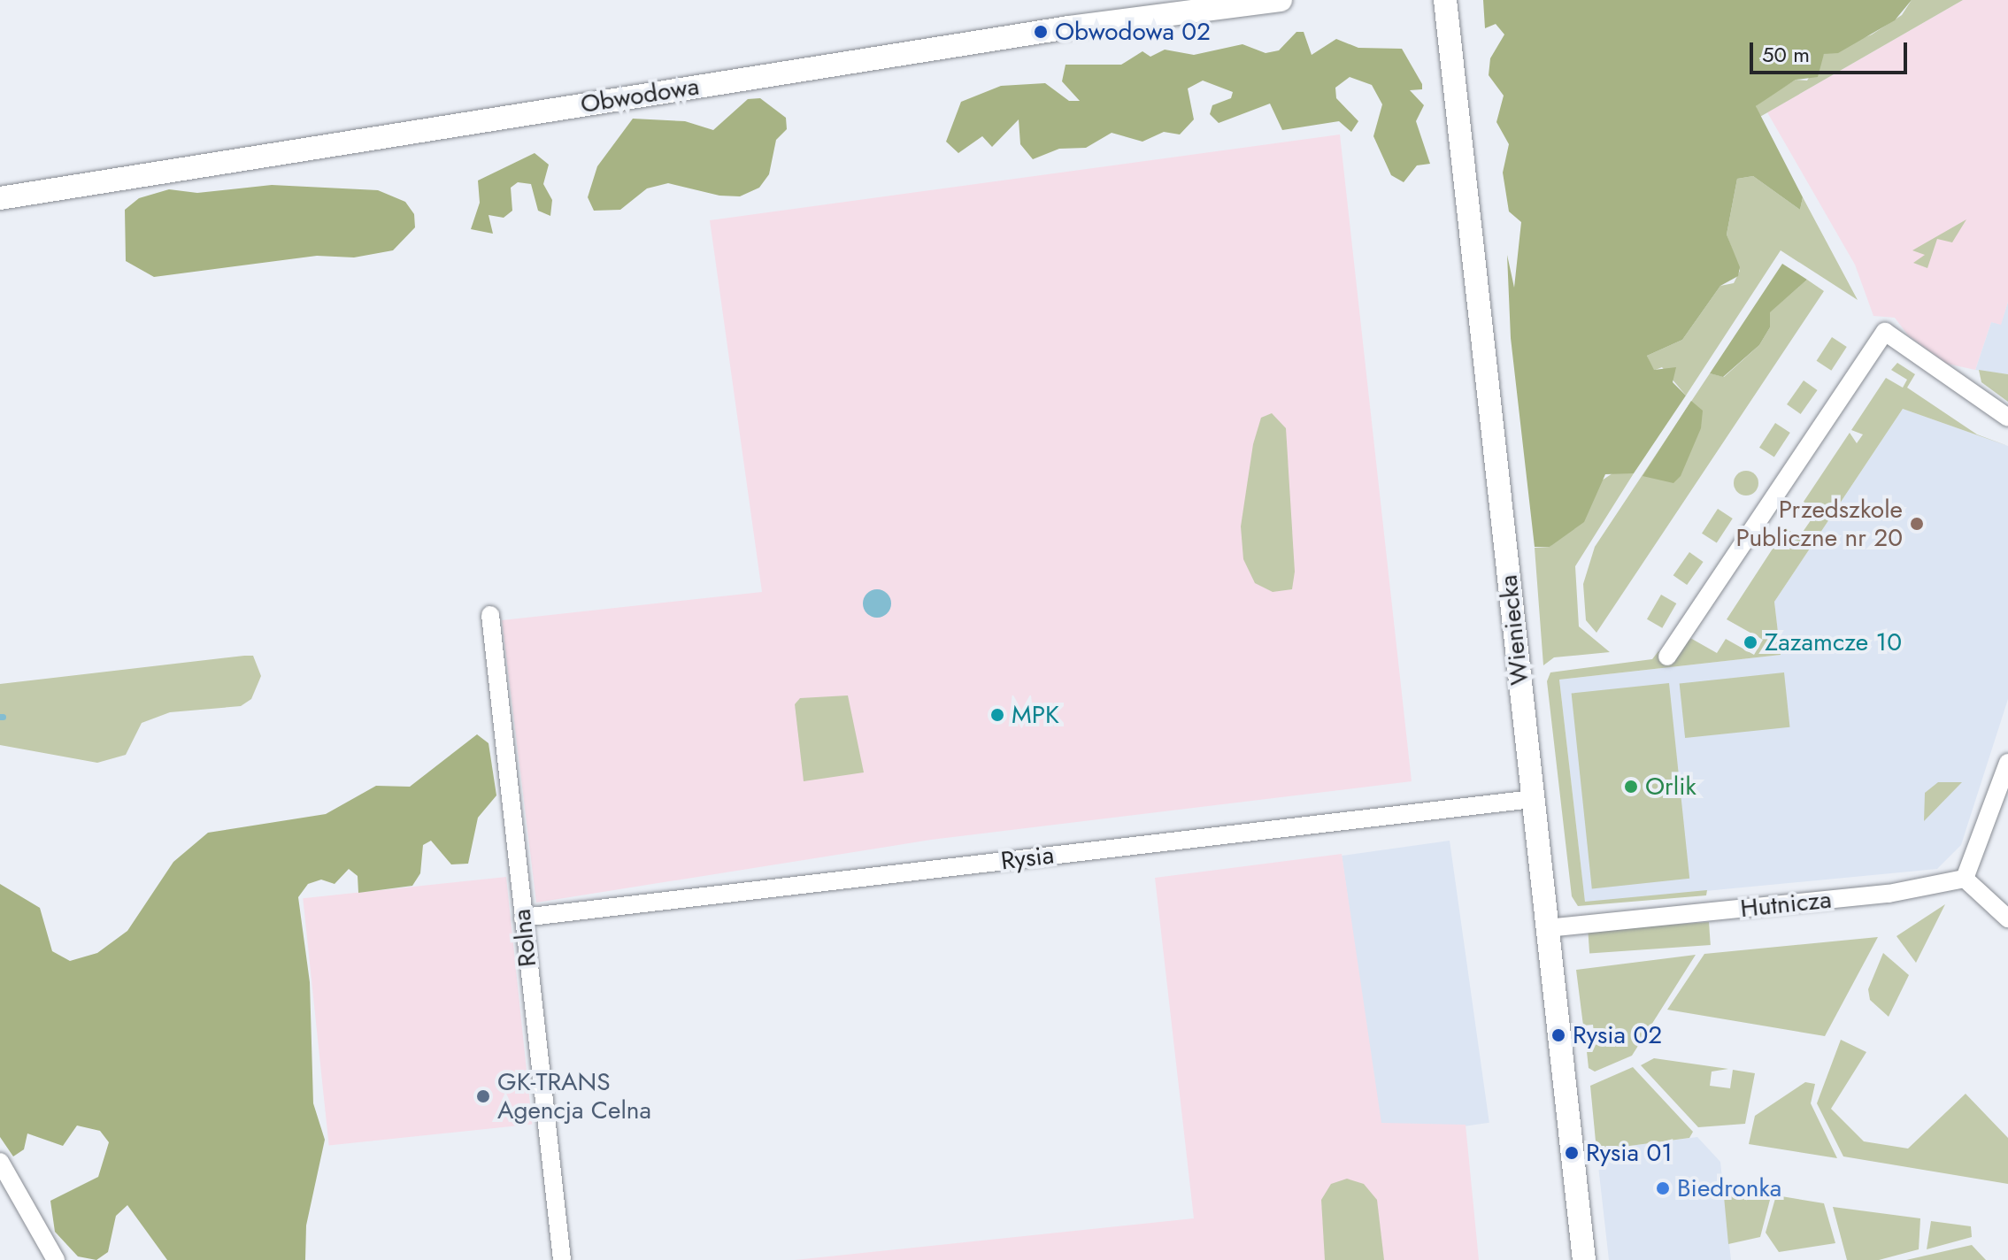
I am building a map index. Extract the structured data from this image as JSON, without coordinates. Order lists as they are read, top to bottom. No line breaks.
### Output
{"streets":{"street":["Obwodowa","Wieniecka","Rysia","Hutnicza","Rolna"]},"crossings":[["Wieniecka","Rysia"],["Wieniecka","Hutnicza"],["Rysia","Rolna"]],"places":["Obwodowa 02","Przedszkole Publiczne nr 20","Zazamcze 10","MPK","Orlik","Rysia 02","GK-TRANS Agencja Celna","Rysia 01","Biedronka"],"scale_bar":"50 m"}
